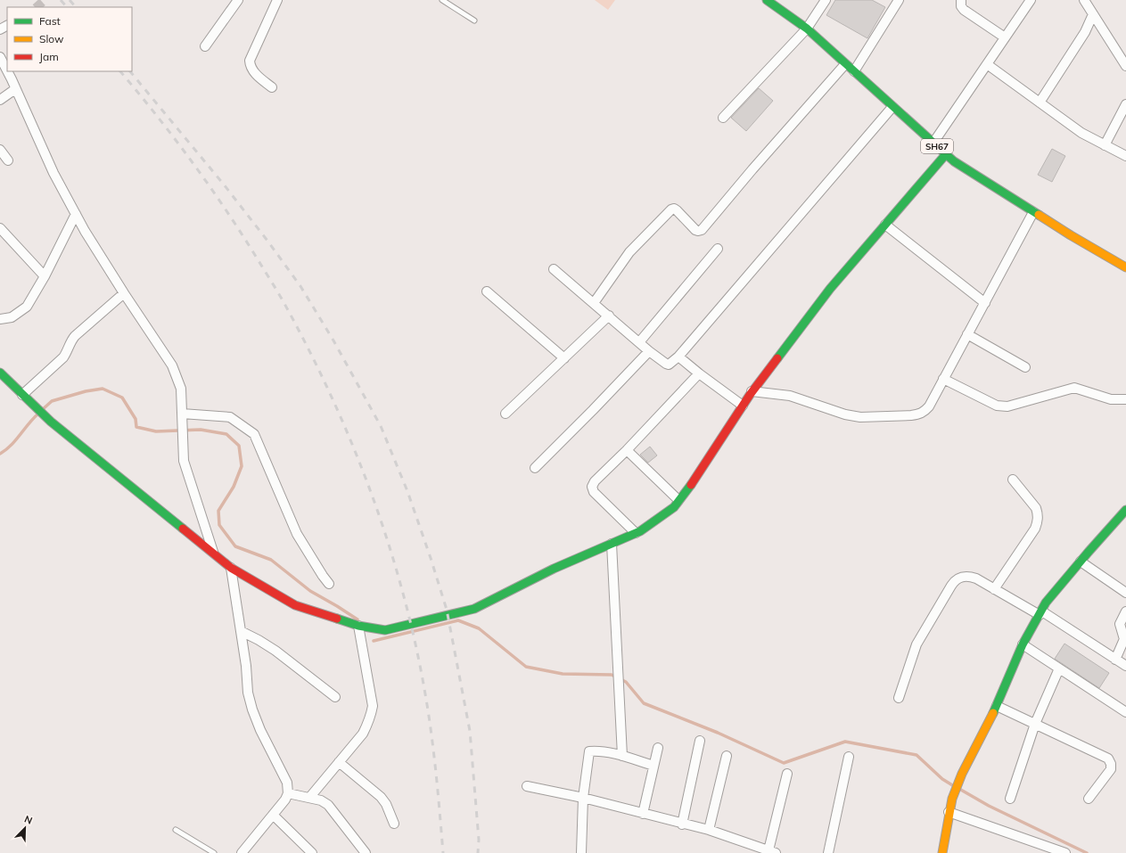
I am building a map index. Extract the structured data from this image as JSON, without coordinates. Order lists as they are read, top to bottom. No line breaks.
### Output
{"streets":{"street":["SH67"]},"legend":["Fast","Slow","Jam"],"north":"top right"}
